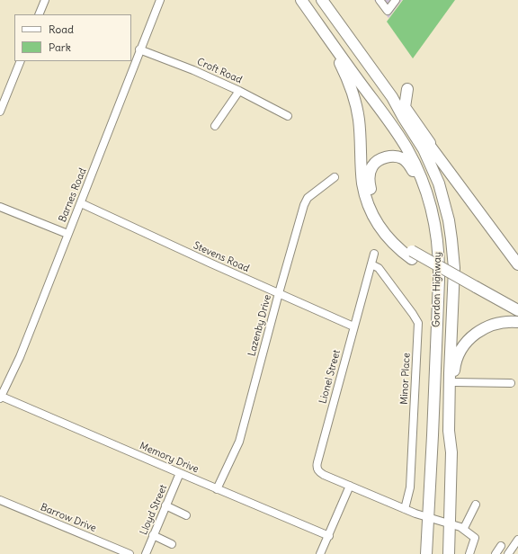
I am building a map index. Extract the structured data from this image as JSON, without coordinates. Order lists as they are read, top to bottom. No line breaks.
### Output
{"streets":{"highway":["Gordon Highway"],"street":["Croft Road","Barnes Road","Stevens Road","Lazenby Drive","Lionel Street","Minor Place","Memory Drive","Lloyd Street","Barrow Drive"]},"crossings":[["Croft Road","Barnes Road"],["Barnes Road","Stevens Road"],["Barnes Road","Memory Drive"],["Stevens Road","Lazenby Drive"],["Stevens Road","Lionel Street"],["Gordon Highway","Lionel Street"],["Lazenby Drive","Memory Drive"],["Lionel Street","Minor Place"],["Memory Drive","Lloyd Street"]],"legend":["Road","Park"]}
